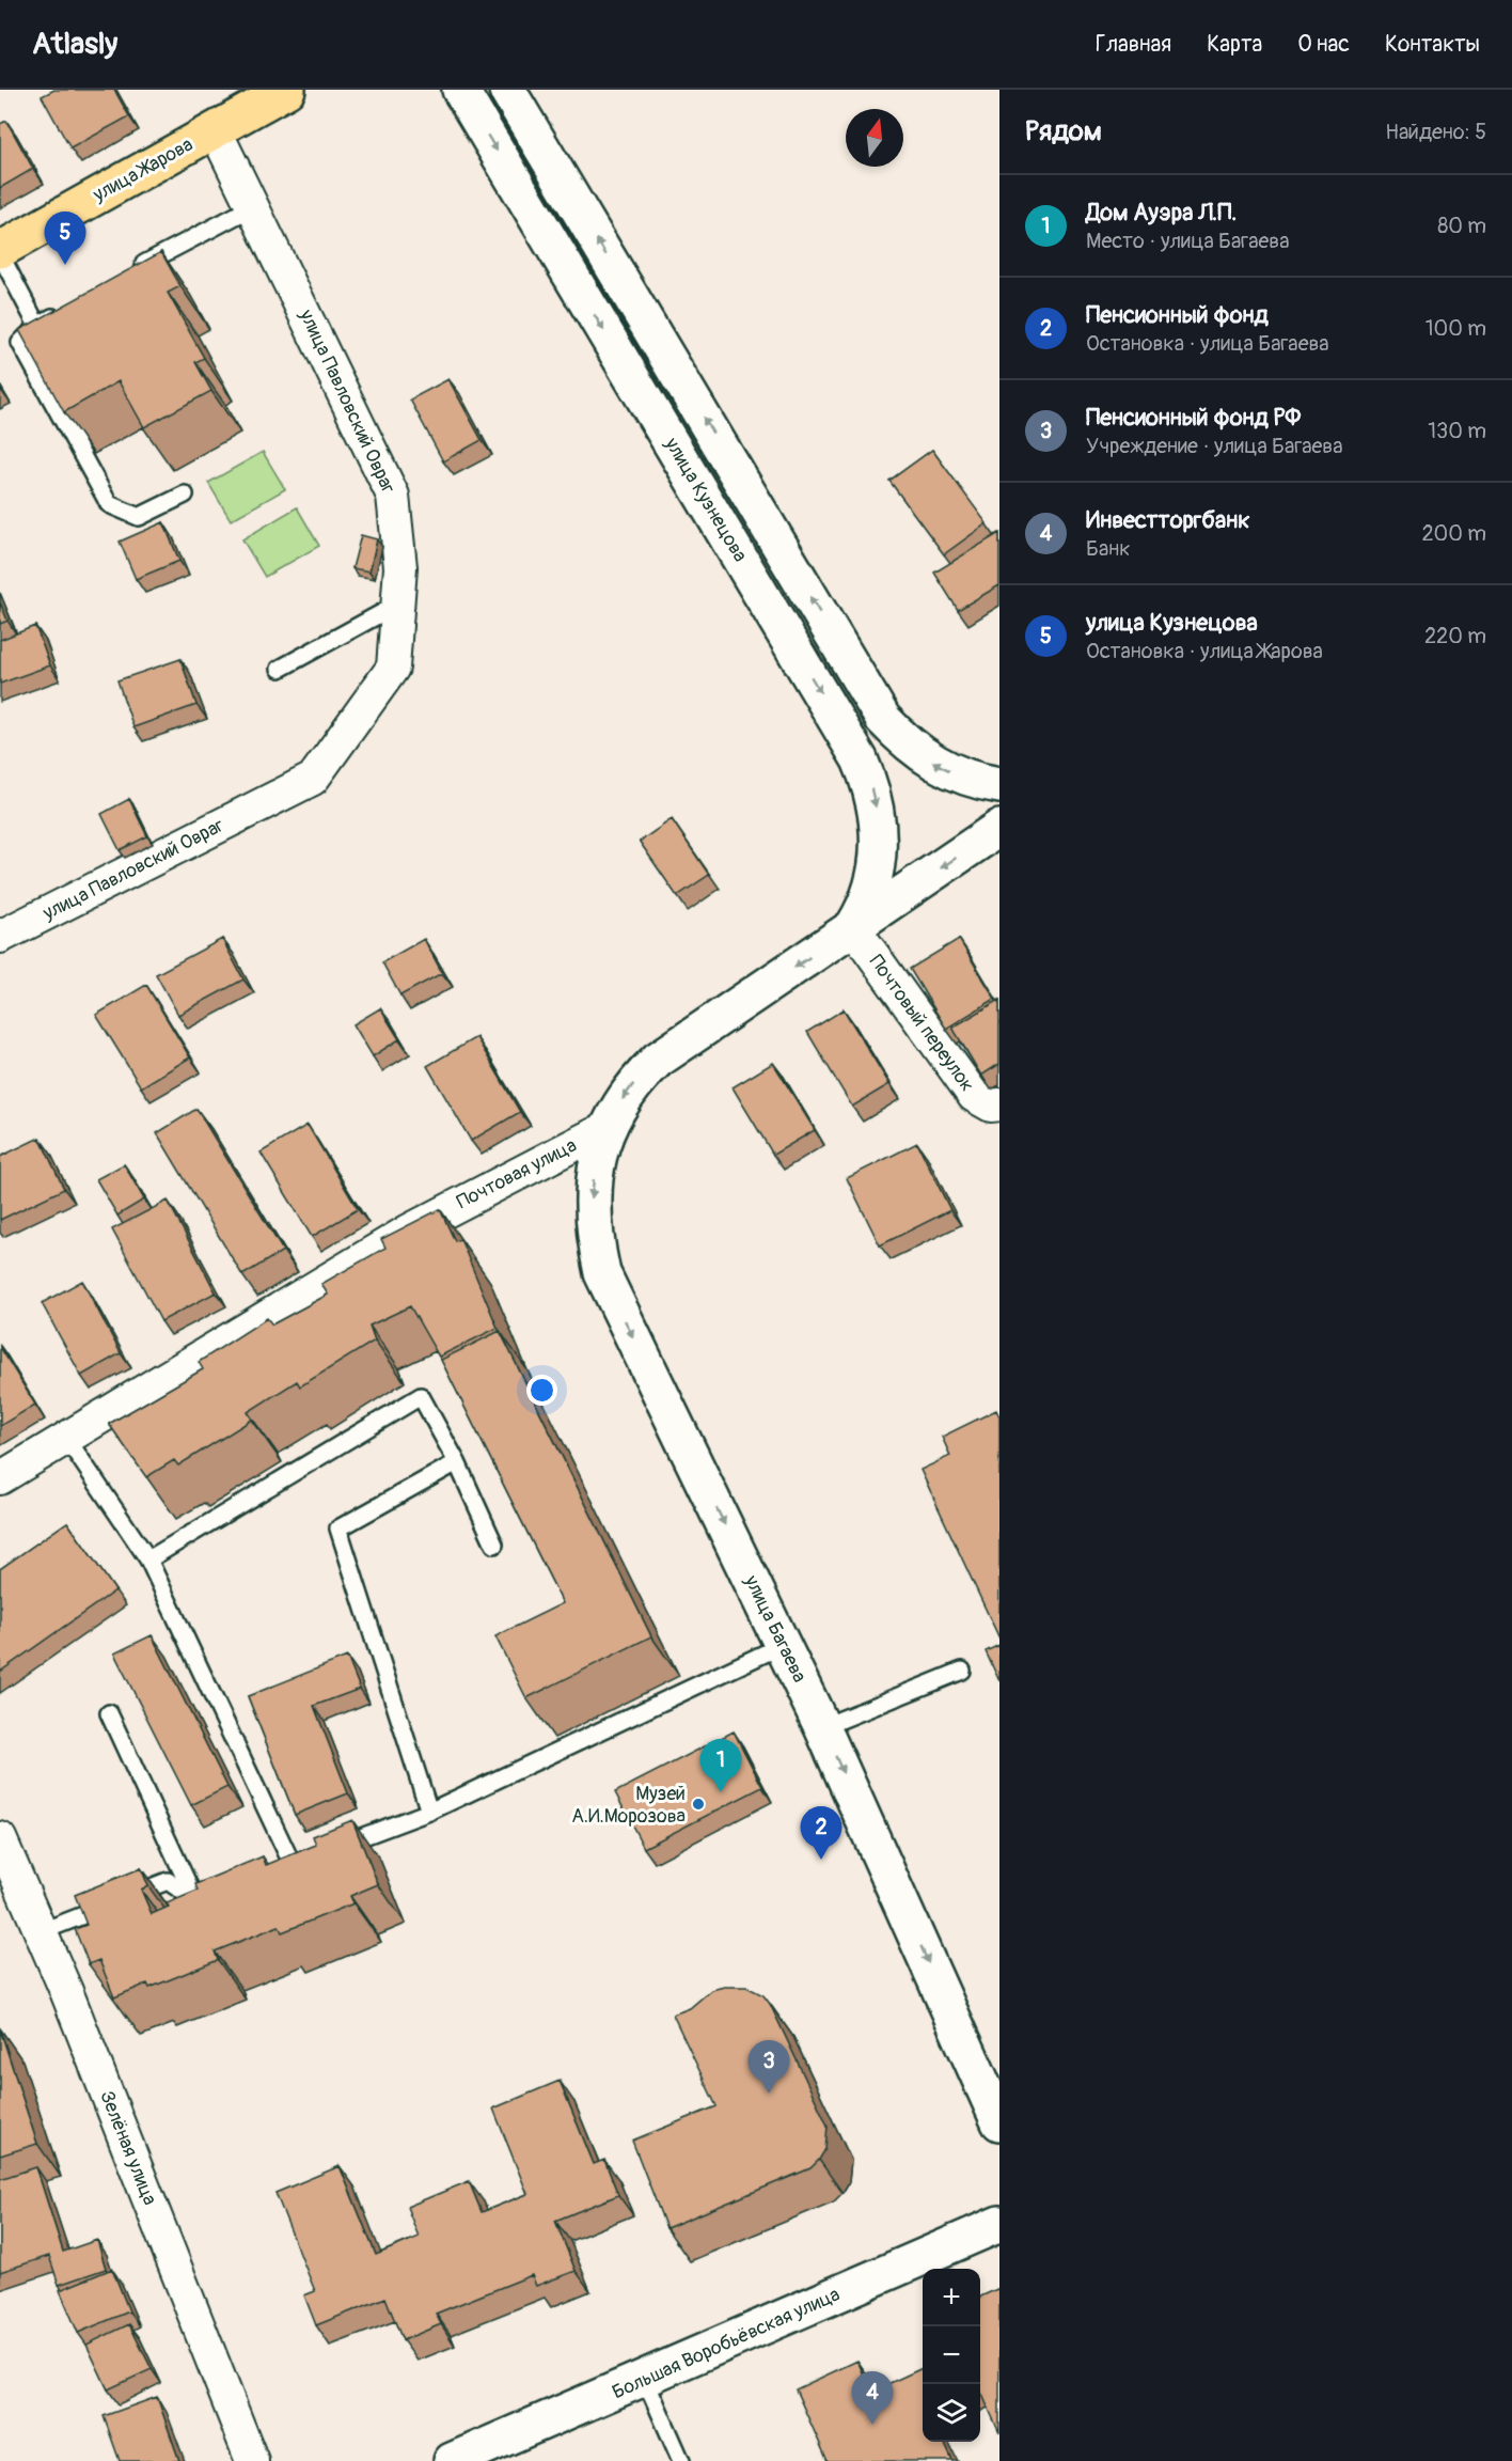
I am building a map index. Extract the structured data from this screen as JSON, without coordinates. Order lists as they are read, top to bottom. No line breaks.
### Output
{"streets":{"main road":["улица Жарова","улица Кузнецова","улица Багаева","Большая Воробьёвская улица"],"street":["улица Павловский Овраг","Почтовый переулок","Почтовая улица","Зелёная улица"]},"crossings":[["улица Жарова","улица Павловский Овраг"],["улица Кузнецова","Почтовый переулок"],["Почтовая улица","улица Багаева"]],"one_way":["улица Багаева"],"places":["Музей А.И.Морозова"],"north":"top","page":{"header":"Atlasly","nav":["Главная","Карта","О нас","Контакты"],"heading":["Рядом","Найдено: 5"],"list":[{"mark":"1","name":"Дом Ауэра Л.П.","note":"Место · улица Багаева","value":"80 m"},{"mark":"2","name":"Пенсионный фонд","note":"Остановка · улица Багаева","value":"100 m"},{"mark":"3","name":"Пенсионный фонд РФ","note":"Учреждение · улица Багаева","value":"130 m"},{"mark":"4","name":"Инвестторгбанк","note":"Банк","value":"200 m"},{"mark":"5","name":"улица Кузнецова","note":"Остановка · улица Жарова","value":"220 m"}],"pins":["5","1","2","3","4"],"map_buttons":["+","−"]}}
